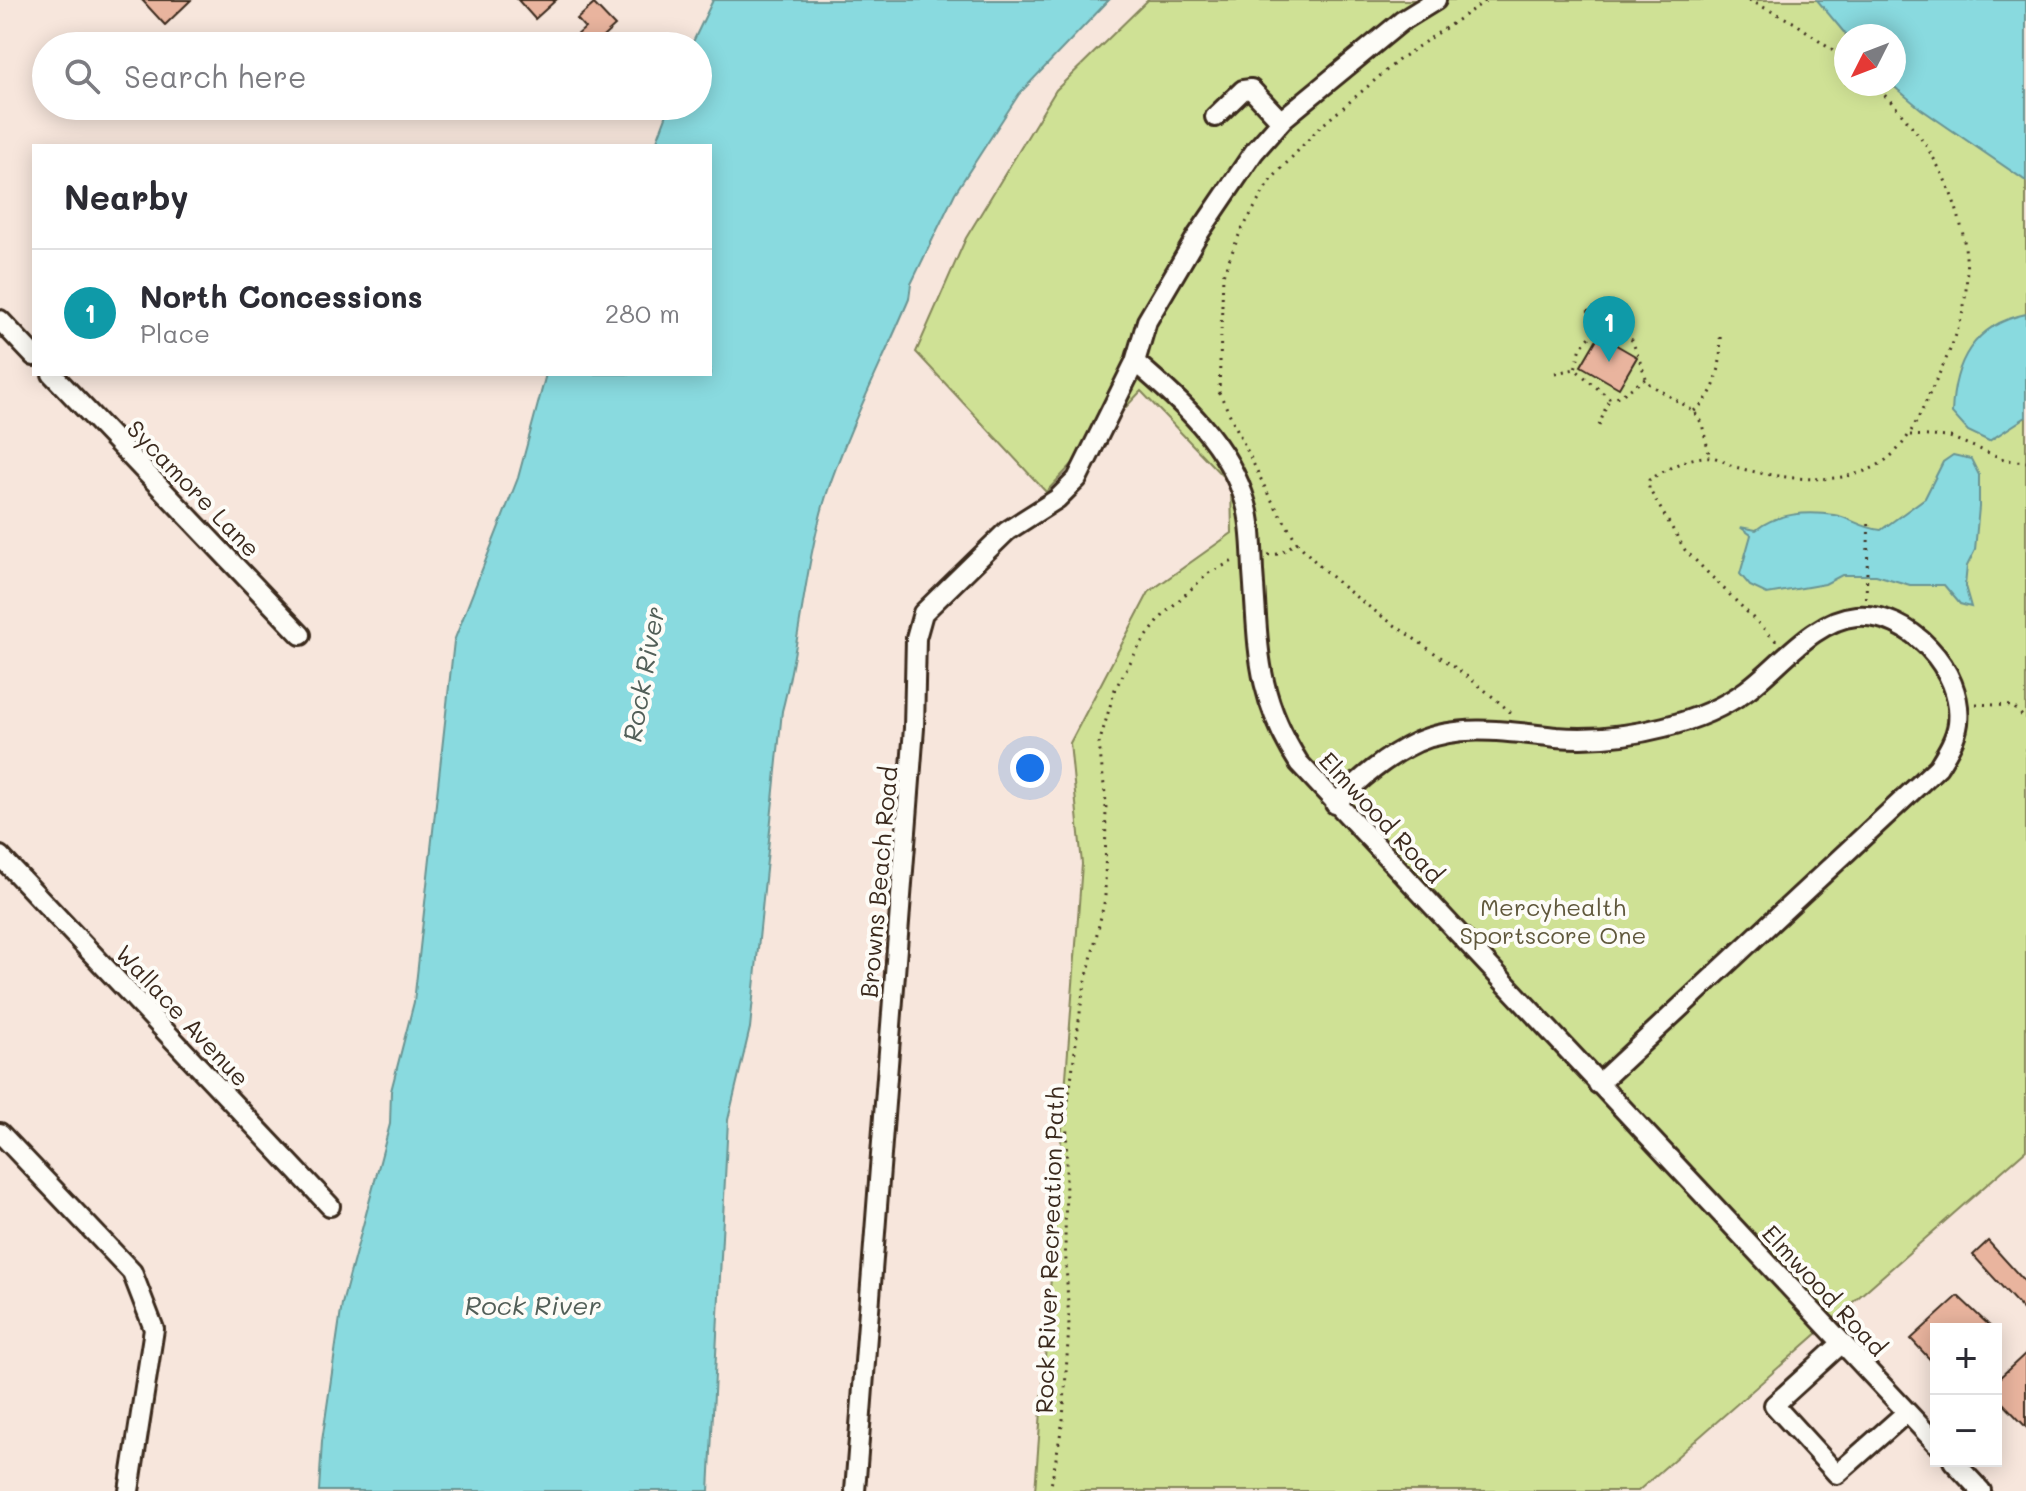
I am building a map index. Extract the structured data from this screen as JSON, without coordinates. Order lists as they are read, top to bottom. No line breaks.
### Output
{"streets":{"street":["Sycamore Lane","Elmwood Road","Browns Beach Road","Wallace Avenue"],"path":["Rock River Recreation Path"]},"crossings":[["Elmwood Road","Browns Beach Road"],["Elmwood Road","Rock River Recreation Path"]],"water":["Rock River"],"parks":["Mercyhealth Sportscore One"],"north":"bottom left","page":{"search":"Search here","heading":"Nearby","list":[{"mark":"1","name":"North Concessions","note":"Place","value":"280 m"}],"pins":"1","map_buttons":["+","−"]}}
